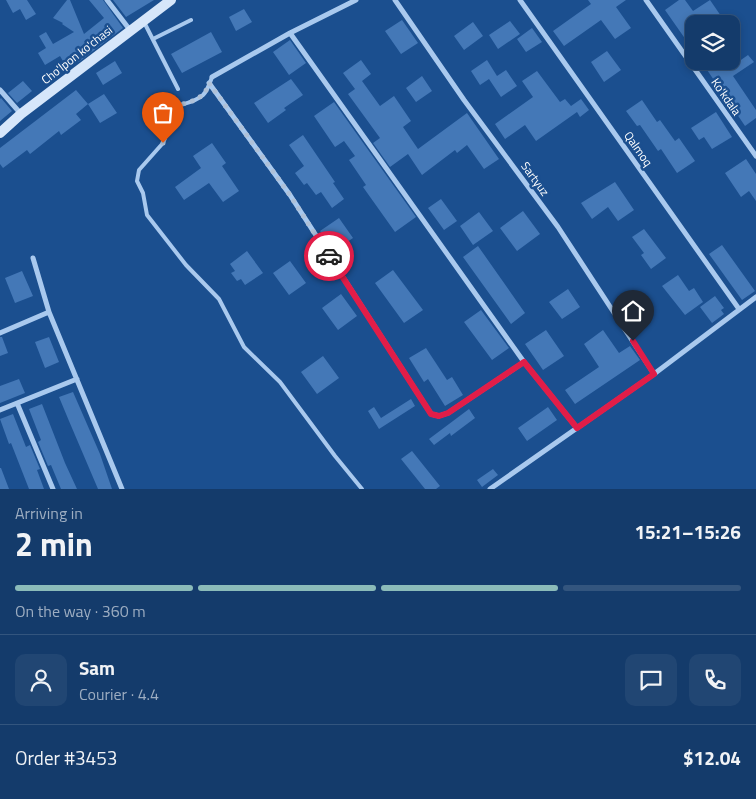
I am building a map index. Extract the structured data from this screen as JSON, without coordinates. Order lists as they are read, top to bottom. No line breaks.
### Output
{"streets":{"main road":["Cho'lpon ko'chasi"],"street":["Ko'kdala","Qalmoq","Sartyuz"]},"page":{"heading":["2 min","Arriving in","15:21–15:26"],"panel":["Sam","Courier · 4.4","Order #3453","$12.04"],"bar":"On the way · 360 m"}}
